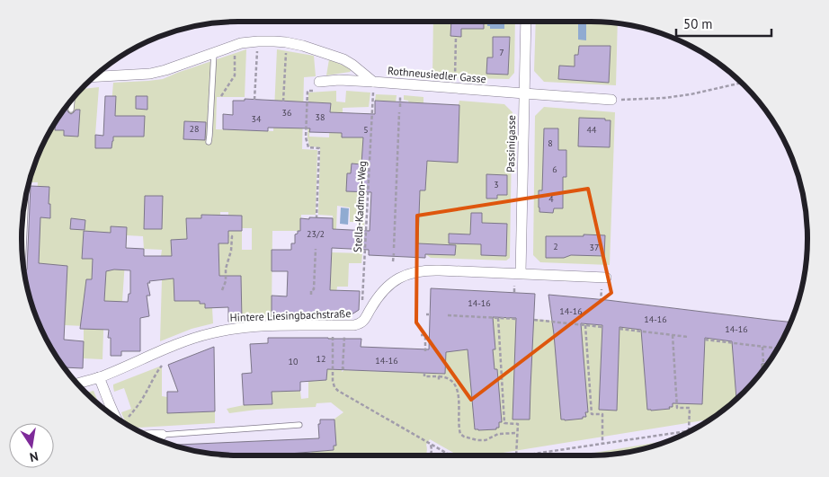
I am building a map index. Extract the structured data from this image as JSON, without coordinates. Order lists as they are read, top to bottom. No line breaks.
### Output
{"streets":{"street":["Rothneusiedler Gasse","Passinigasse","Hintere Liesingbachstraße"],"path":["Stella-Kadmon-Weg"]},"crossings":[["Rothneusiedler Gasse","Passinigasse"],["Rothneusiedler Gasse","Stella-Kadmon-Weg"],["Passinigasse","Hintere Liesingbachstraße"],["Stella-Kadmon-Weg","Hintere Liesingbachstraße"]],"house_numbers":["7","36","38","34","28","5","44","8","6","3","4","23/2","2","37","14-16","14-16","14-16","14-16","12","14-16","10"],"scale_bar":"50 m","north":"bottom"}
